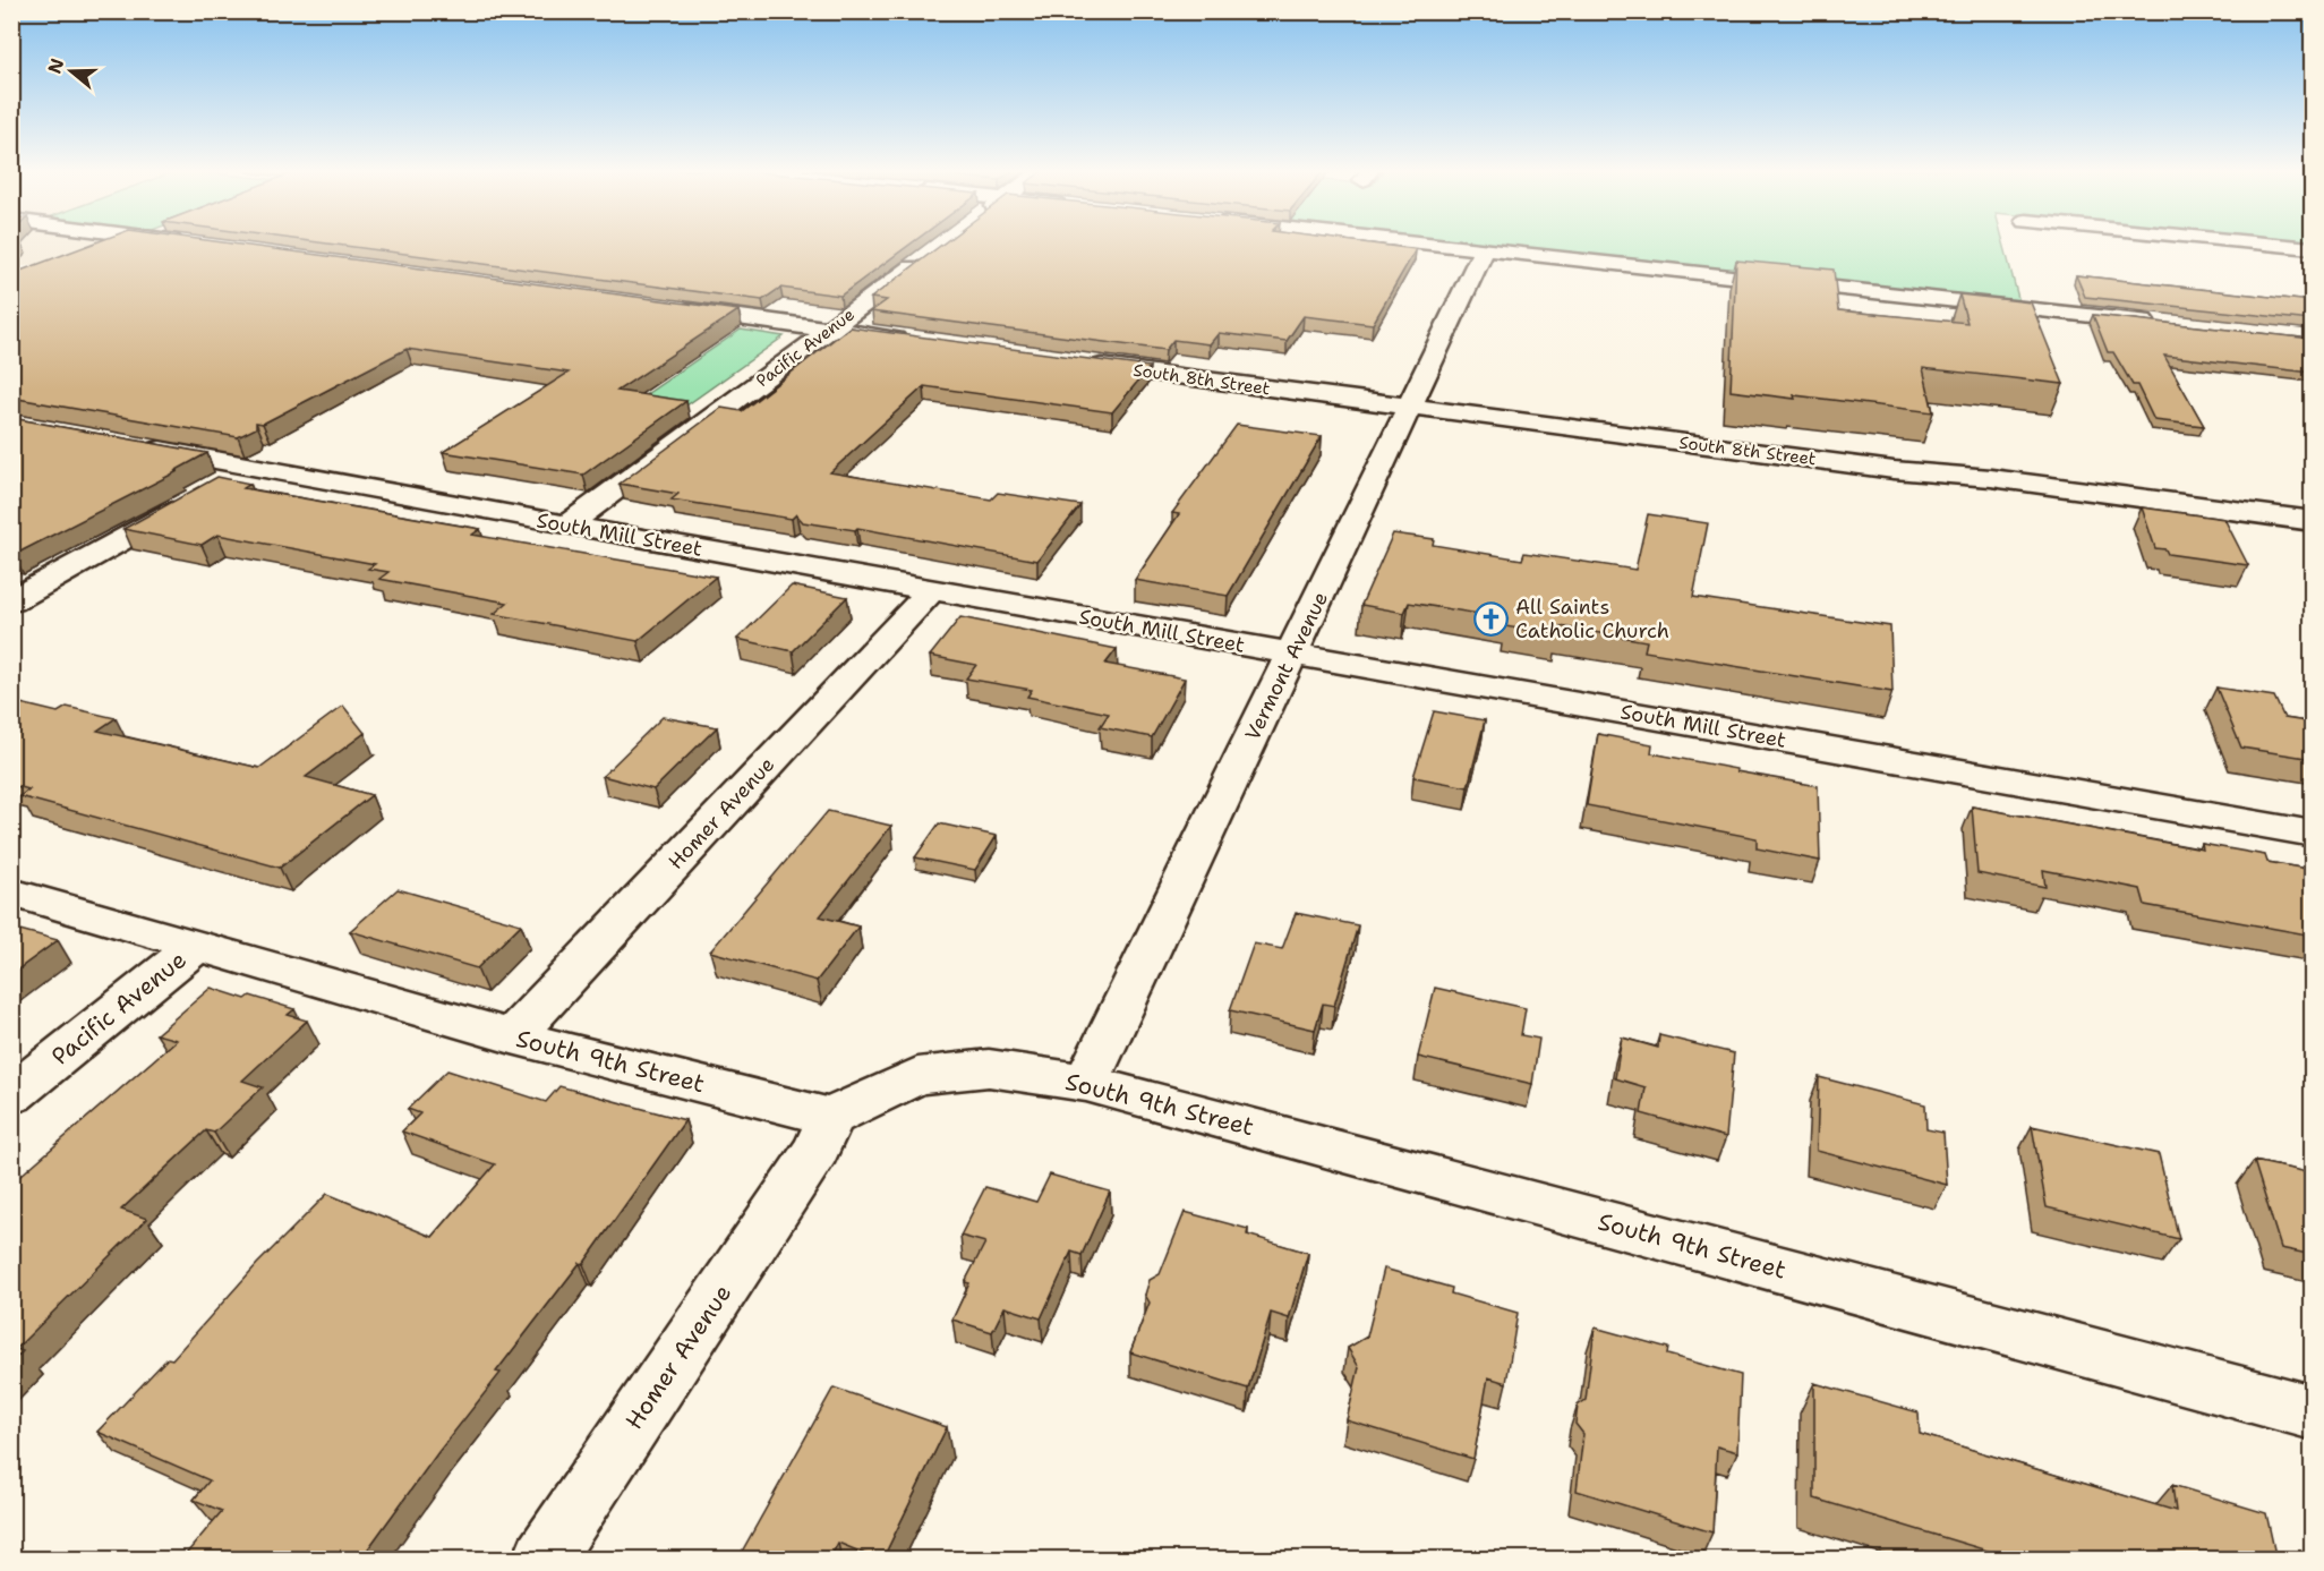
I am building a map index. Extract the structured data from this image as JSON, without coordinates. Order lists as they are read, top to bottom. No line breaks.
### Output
{"streets":{"street":["Pacific Avenue","South 8th Street","South Mill Street","Vermont Avenue","Homer Avenue","South 9th Street"]},"crossings":[["Pacific Avenue","South Mill Street"],["Pacific Avenue","South 9th Street"],["South 8th Street","Vermont Avenue"],["South Mill Street","Vermont Avenue"],["South Mill Street","Homer Avenue"],["Vermont Avenue","South 9th Street"],["Homer Avenue","South 9th Street"]],"places":{"church":["All Saints Catholic Church"]},"north":"left"}
